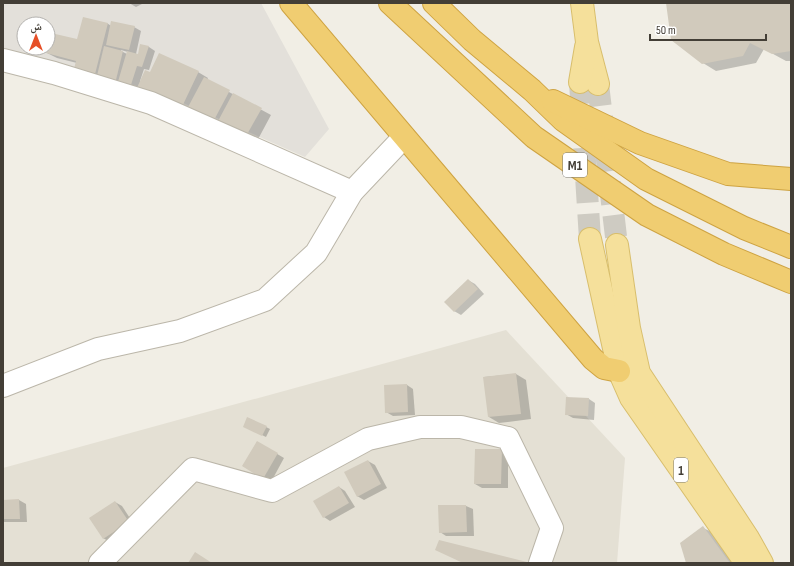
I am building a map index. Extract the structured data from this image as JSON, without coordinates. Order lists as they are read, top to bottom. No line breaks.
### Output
{"streets":{"highway":["M1"],"main road":["1"]},"scale_bar":"50 m","north":"top"}
